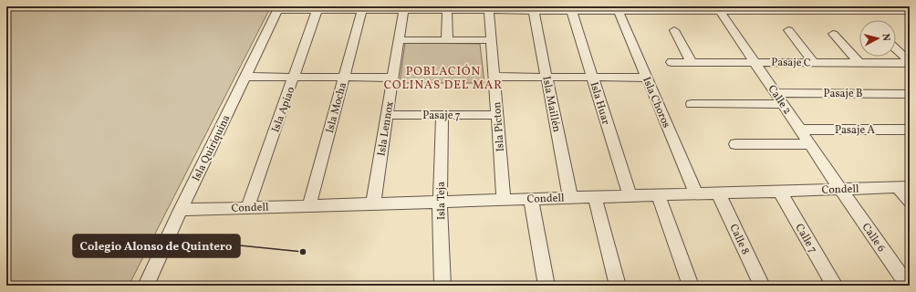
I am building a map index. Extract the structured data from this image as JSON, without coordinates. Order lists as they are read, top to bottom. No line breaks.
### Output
{"streets":{"street":["Pasaje C","Pasaje B","Calle 2","Isla Choros","Isla Huar","Isla Maillén","Isla Mocha","Isla Apiao","Pasaje 7","Isla Picton","Isla Lennox","Pasaje A","Isla Quiriquina","Condell","Isla Teja","Calle 6","Calle 7","Calle 8"]},"crossings":[["Pasaje C","Calle 2"],["Pasaje B","Calle 2"],["Calle 2","Pasaje A"],["Calle 2","Condell"],["Calle 2","Calle 6"],["Isla Choros","Condell"],["Isla Huar","Condell"],["Isla Maillén","Condell"],["Isla Mocha","Condell"],["Isla Apiao","Condell"],["Pasaje 7","Isla Picton"],["Pasaje 7","Isla Lennox"],["Pasaje 7","Isla Teja"],["Isla Picton","Condell"],["Isla Lennox","Condell"],["Isla Quiriquina","Condell"],["Condell","Isla Teja"],["Condell","Calle 6"],["Condell","Calle 7"],["Condell","Calle 8"]],"districts":["POBLACIÓN COLINAS DEL MAR"],"places":["Colegio Alonso de Quintero"],"north":"right"}
